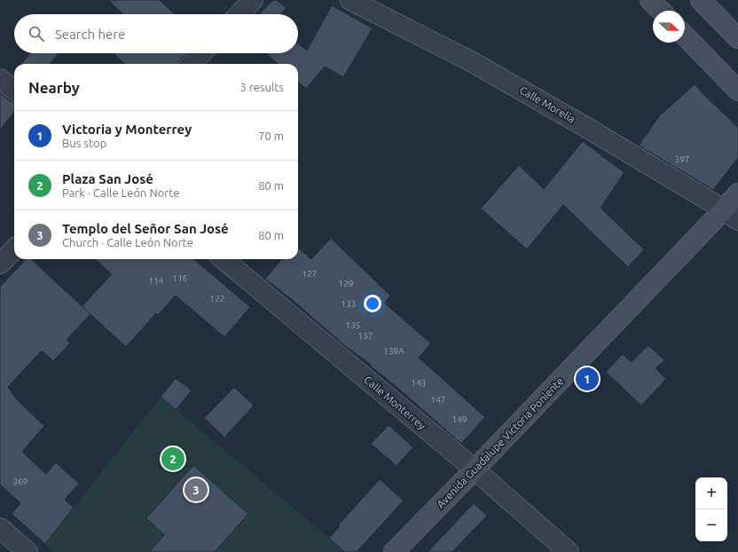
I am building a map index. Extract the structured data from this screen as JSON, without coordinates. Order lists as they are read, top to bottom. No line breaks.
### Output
{"streets":{"main road":["Avenida Guadalupe Victoria Poniente"],"street":["Calle Morelia","Calle Monterrey"]},"crossings":[["Calle Morelia","Avenida Guadalupe Victoria Poniente"],["Calle Monterrey","Avenida Guadalupe Victoria Poniente"]],"house_numbers":["397","127","116","114","129","122","133","135","137","139A","143","147","149","369"],"north":"right","page":{"search":"Search here","heading":["Nearby","3 results"],"list":[{"mark":"1","name":"Victoria y Monterrey","note":"Bus stop","value":"70 m"},{"mark":"2","name":"Plaza San José","note":"Park · Calle León Norte","value":"80 m"},{"mark":"3","name":"Templo del Señor San José","note":"Church · Calle León Norte","value":"80 m"}],"pins":["1","2","3"],"map_buttons":["+","−"]}}
